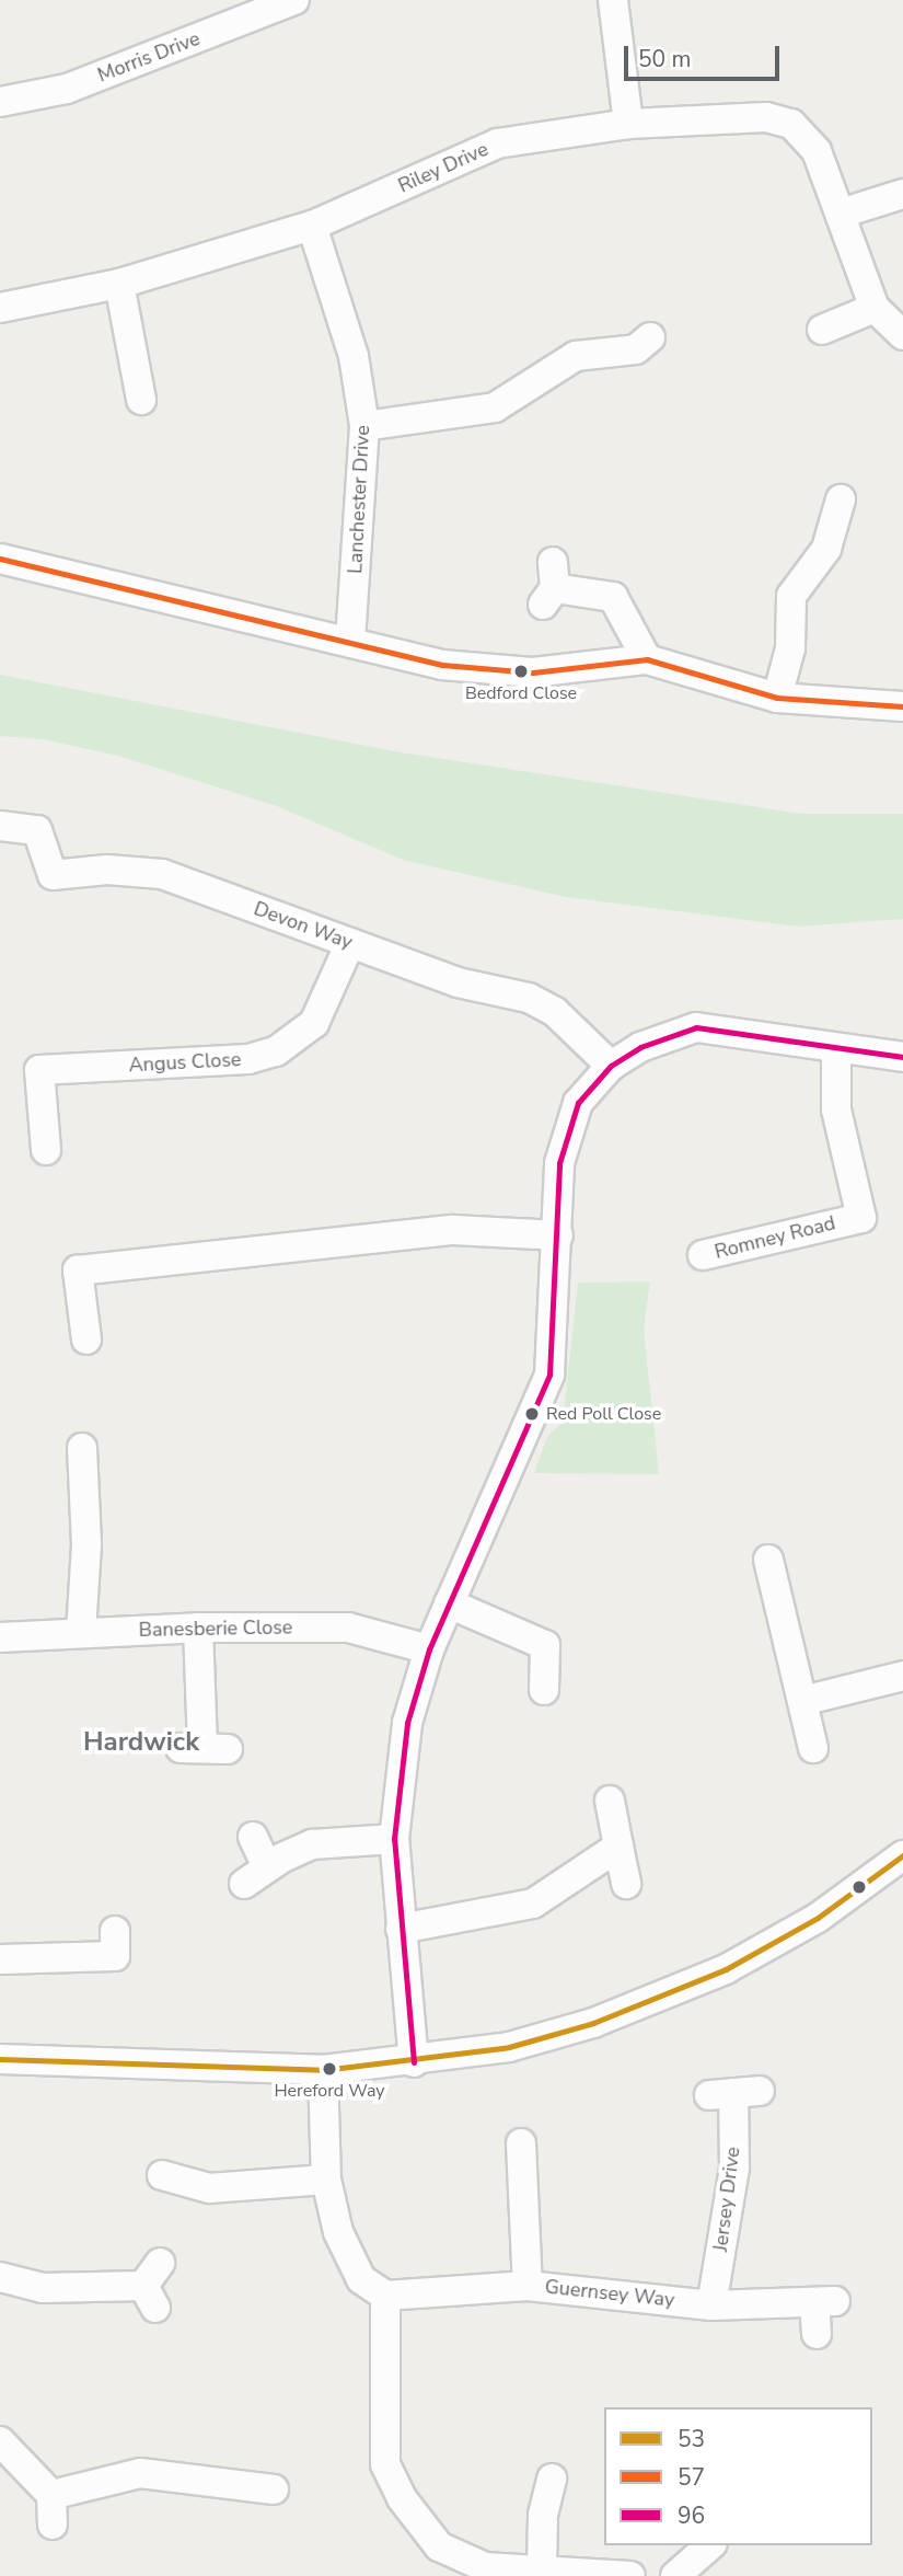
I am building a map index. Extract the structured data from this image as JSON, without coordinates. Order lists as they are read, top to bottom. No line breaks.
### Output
{"streets":{"street":["Morris Drive","Riley Drive","Lanchester Drive","Devon Way","Angus Close","Romney Road","Banesberie Close","Jersey Drive","Guernsey Way"]},"crossings":[["Riley Drive","Lanchester Drive"],["Devon Way","Angus Close"],["Jersey Drive","Guernsey Way"]],"districts":["Hardwick"],"places":["Bedford Close","Red Poll Close","Hereford Way"],"lines":["transit line 57","transit line 96","transit line 53"],"legend":["53","57","96"],"scale_bar":"50 m"}
